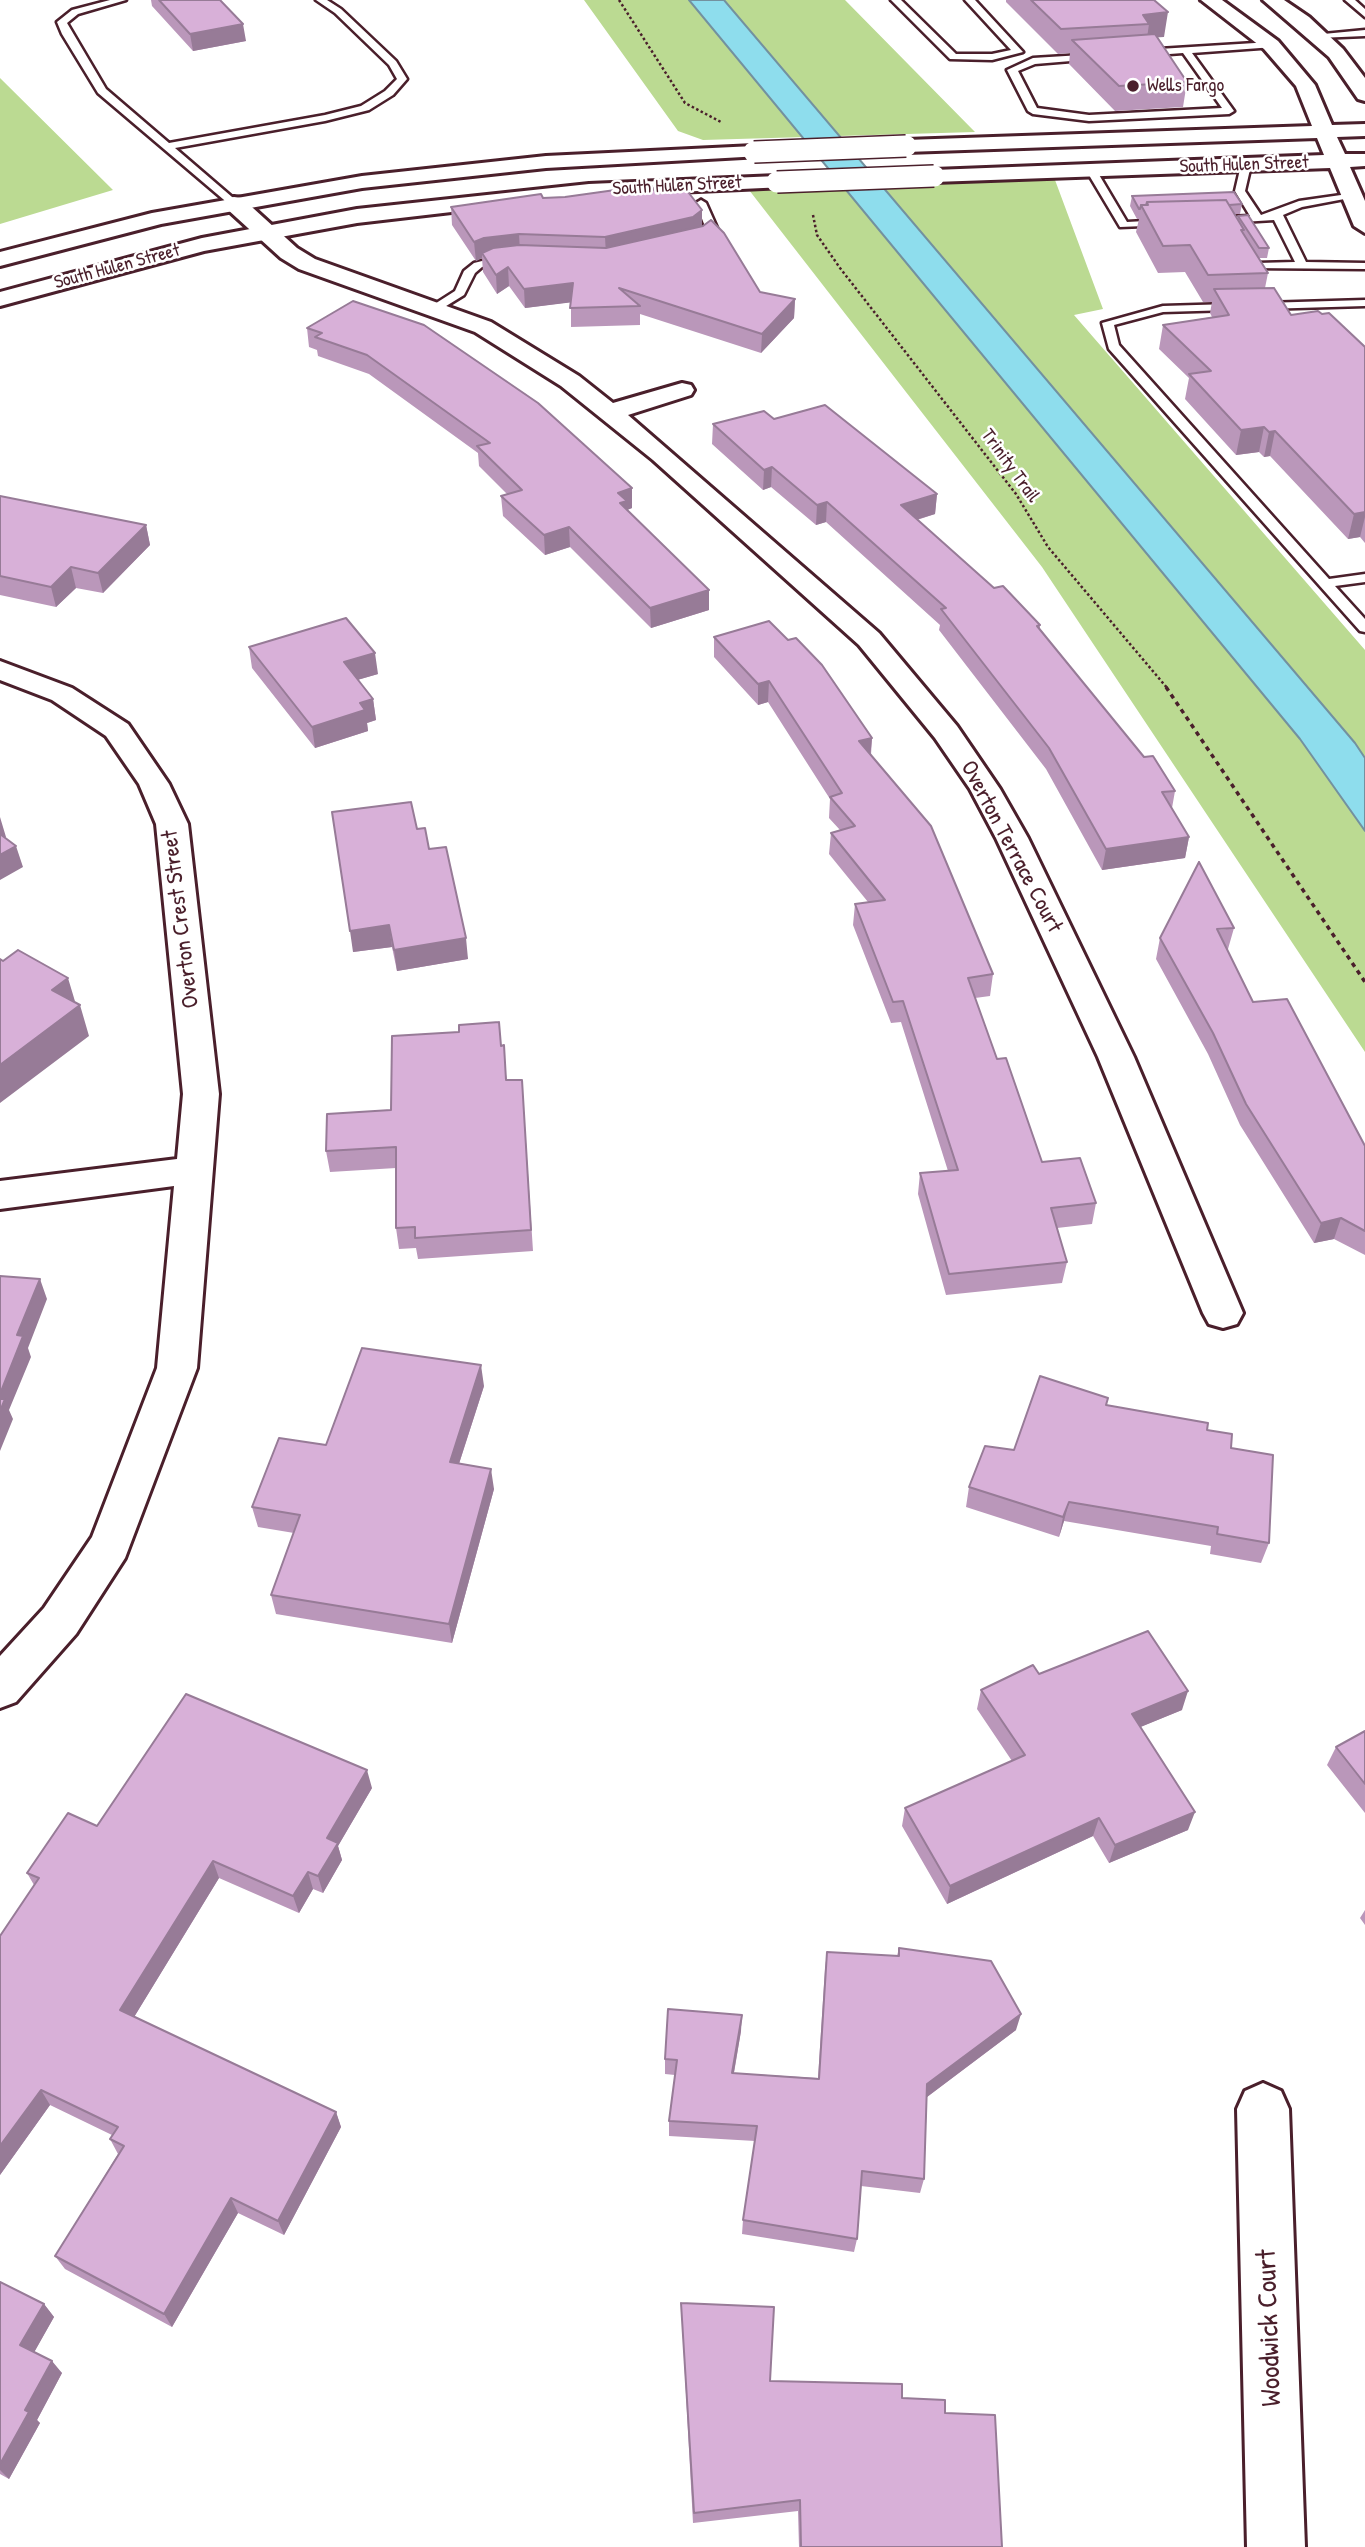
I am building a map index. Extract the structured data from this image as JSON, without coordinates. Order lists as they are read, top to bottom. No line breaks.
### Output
{"streets":{"main road":["South Hulen Street","Overton Terrace Court","Overton Crest Street","Woodwick Court"],"path":["Trinity Trail"]},"crossings":[["South Hulen Street","Overton Terrace Court"]],"places":["Wells Fargo"]}
